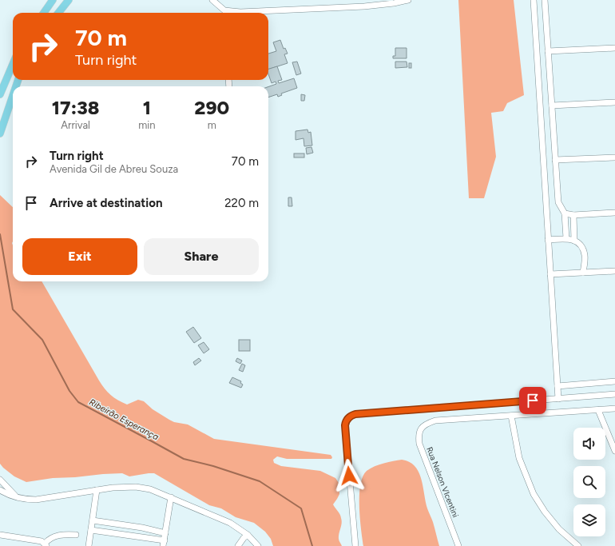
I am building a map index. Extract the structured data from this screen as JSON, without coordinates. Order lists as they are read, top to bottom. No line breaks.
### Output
{"streets":{"street":["Rua Nelson VIcentini"]},"water":["Ribeirão Esperança"],"page":{"turn":["70 m","Turn right"],"eta":["17:38","Arrival","1","min","290","m"],"list":[{"name":"Turn right","note":"Avenida Gil de Abreu Souza","value":"70 m"},{"name":"Arrive at destination","value":"220 m"}],"buttons":["Exit","Share"]}}
